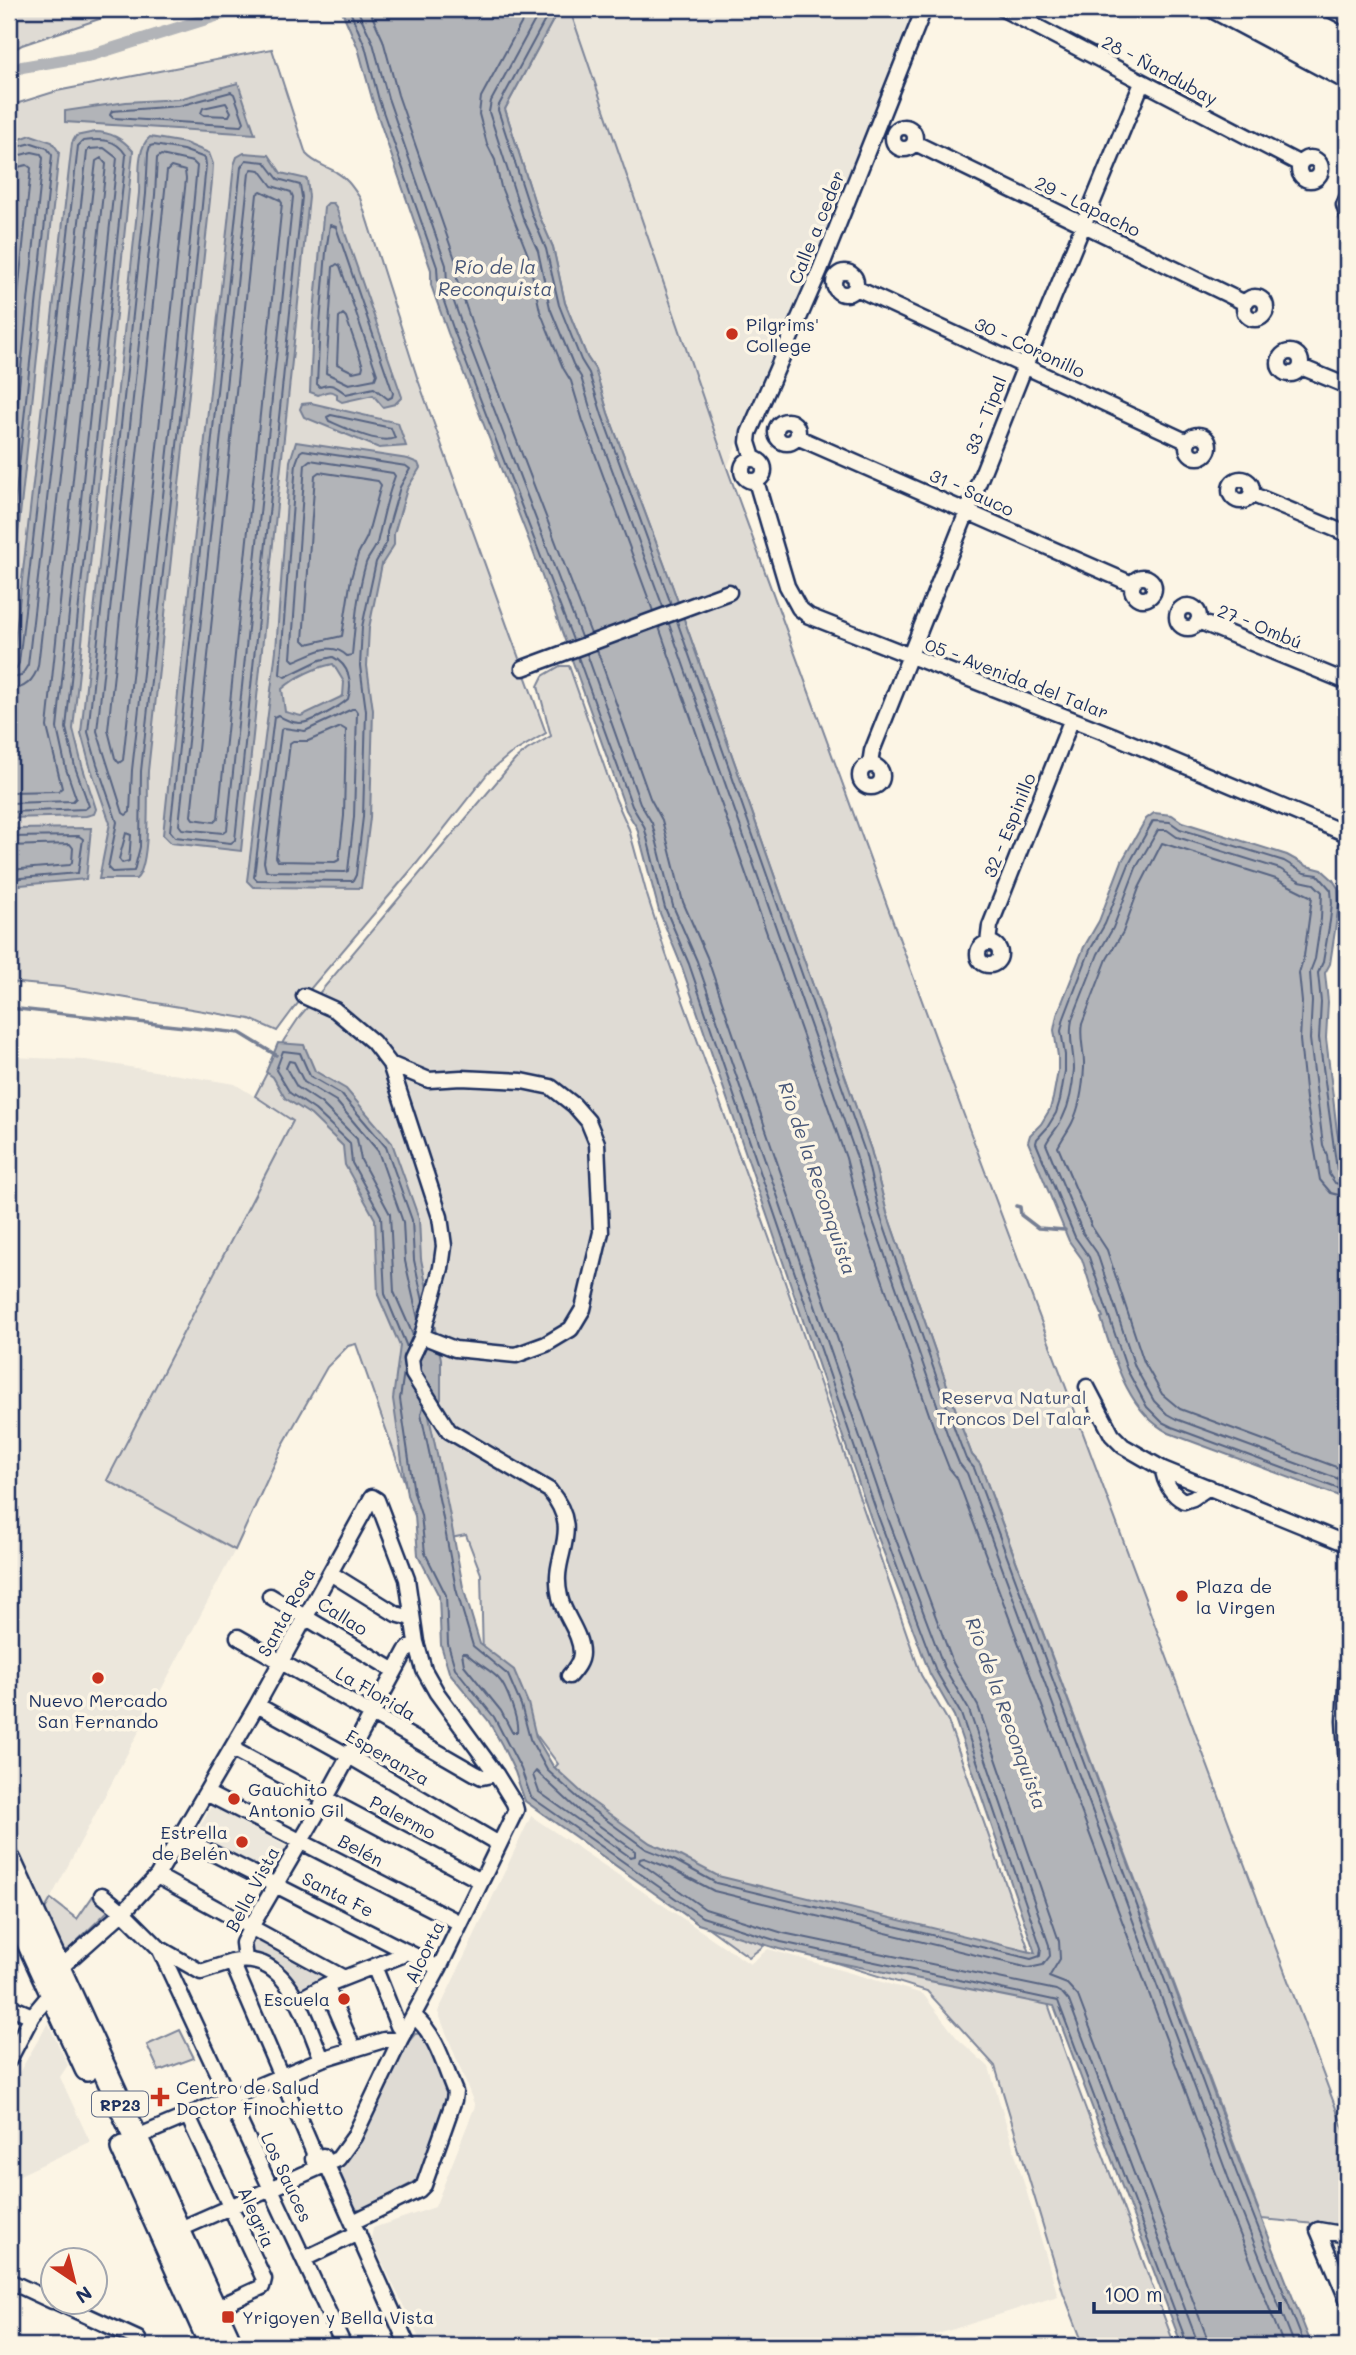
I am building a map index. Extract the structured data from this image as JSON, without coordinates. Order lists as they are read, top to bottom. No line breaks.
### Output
{"streets":{"main road":["RP23"],"street":["28 - Ñandubay","29 - Lapacho","Calle a ceder","30 - Coronillo","33 - Tipal","31 - Sauco","27 - Ombú","05 - Avenida del Talar","32 - Espinillo","Santa Rosa","Callao","La Florida","Esperanza","Palermo","Belén","Bella Vista","Santa Fe","Alcorta","Los Sauces","Alegria"]},"crossings":[["28 - Ñandubay","33 - Tipal"],["29 - Lapacho","33 - Tipal"],["Calle a ceder","05 - Avenida del Talar"],["30 - Coronillo","33 - Tipal"],["33 - Tipal","31 - Sauco"],["33 - Tipal","05 - Avenida del Talar"],["05 - Avenida del Talar","32 - Espinillo"],["Santa Rosa","Callao"],["Santa Rosa","La Florida"],["Santa Rosa","Esperanza"],["Santa Rosa","Palermo"],["Santa Rosa","Belén"],["Santa Rosa","Bella Vista"],["Santa Rosa","Santa Fe"],["Santa Rosa","Alcorta"],["Santa Rosa","RP23"],["Santa Rosa","Los Sauces"],["Callao","Bella Vista"],["La Florida","Bella Vista"],["La Florida","Alcorta"],["Esperanza","Bella Vista"],["Esperanza","Alcorta"],["Palermo","Bella Vista"],["Palermo","Alcorta"],["Belén","Bella Vista"],["Belén","Alcorta"],["Bella Vista","Santa Fe"],["Santa Fe","Alcorta"],["Alcorta","RP23"],["Alcorta","Los Sauces"],["Alcorta","Alegria"],["RP23","Alegria"]],"water":["Río de la Reconquista"],"parks":["Reserva Natural Troncos Del Talar"],"places":{"other":["Pilgrims' College","Plaza de la Virgen","Nuevo Mercado San Fernando","Gauchito Antonio Gil","Estrella de Belén","Escuela"],"health":["Centro de Salud Doctor Finochietto"],"transit":["Yrigoyen y Bella Vista"]},"scale_bar":"100 m","north":"bottom right"}
